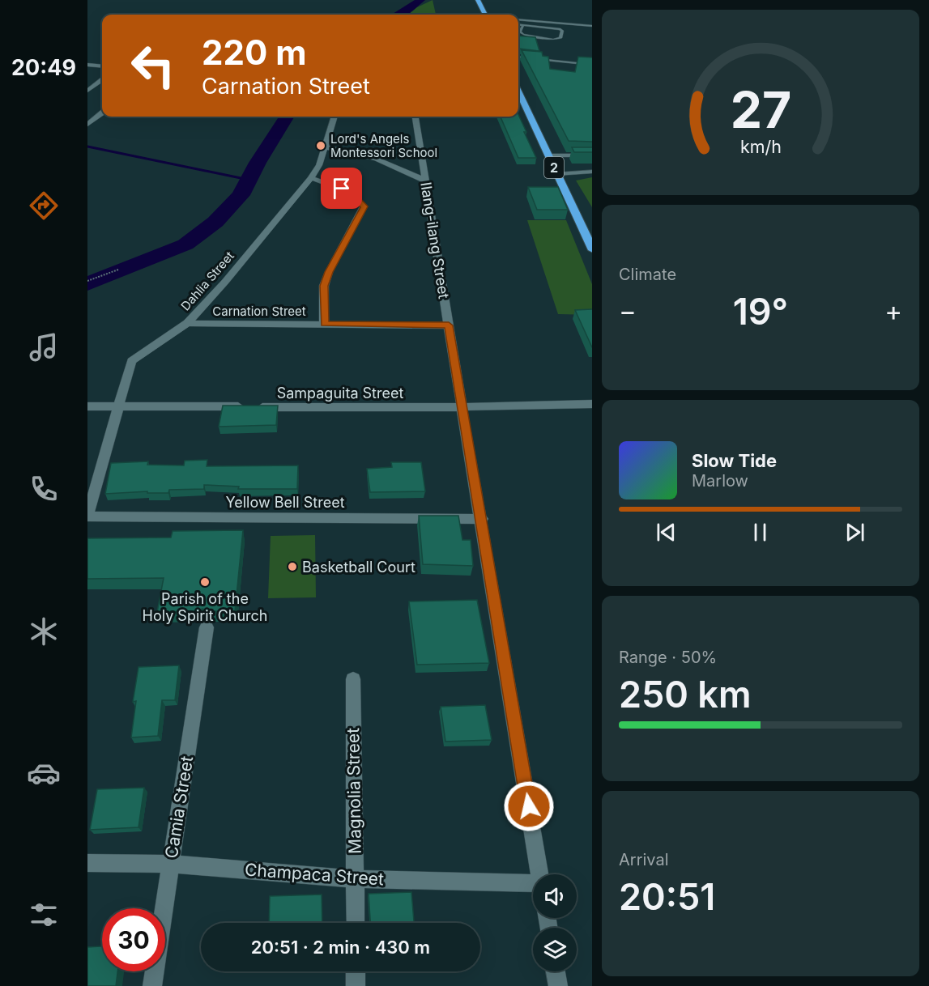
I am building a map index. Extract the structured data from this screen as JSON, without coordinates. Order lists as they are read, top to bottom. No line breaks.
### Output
{"streets":{"highway":["2"],"street":["Ilang-ilang Street","Dahlia Street","Carnation Street","Sampaguita Street","Yellow Bell Street","Magnolia Street","Camia Street","Champaca Street"]},"crossings":[["Ilang-ilang Street","Carnation Street"],["Ilang-ilang Street","Sampaguita Street"],["Ilang-ilang Street","Yellow Bell Street"],["Dahlia Street","Carnation Street"],["Dahlia Street","Sampaguita Street"],["Dahlia Street","Yellow Bell Street"],["Magnolia Street","Champaca Street"],["Camia Street","Champaca Street"]],"places":["Lord's Angels Montessori School","Basketball Court","Parish of the Holy Spirit Church"],"page":{"tabs":"20:49","turn":["220 m","Carnation Street"],"tile":["Climate",["Range · 50%","250 km"],["Arrival","20:51"]],"heat":["−","19°","+"],"song":["Slow Tide","Marlow"],"limit":"30","trip":"20:51 · 2 min · 430 m","gauge":["27","km/h"]}}
